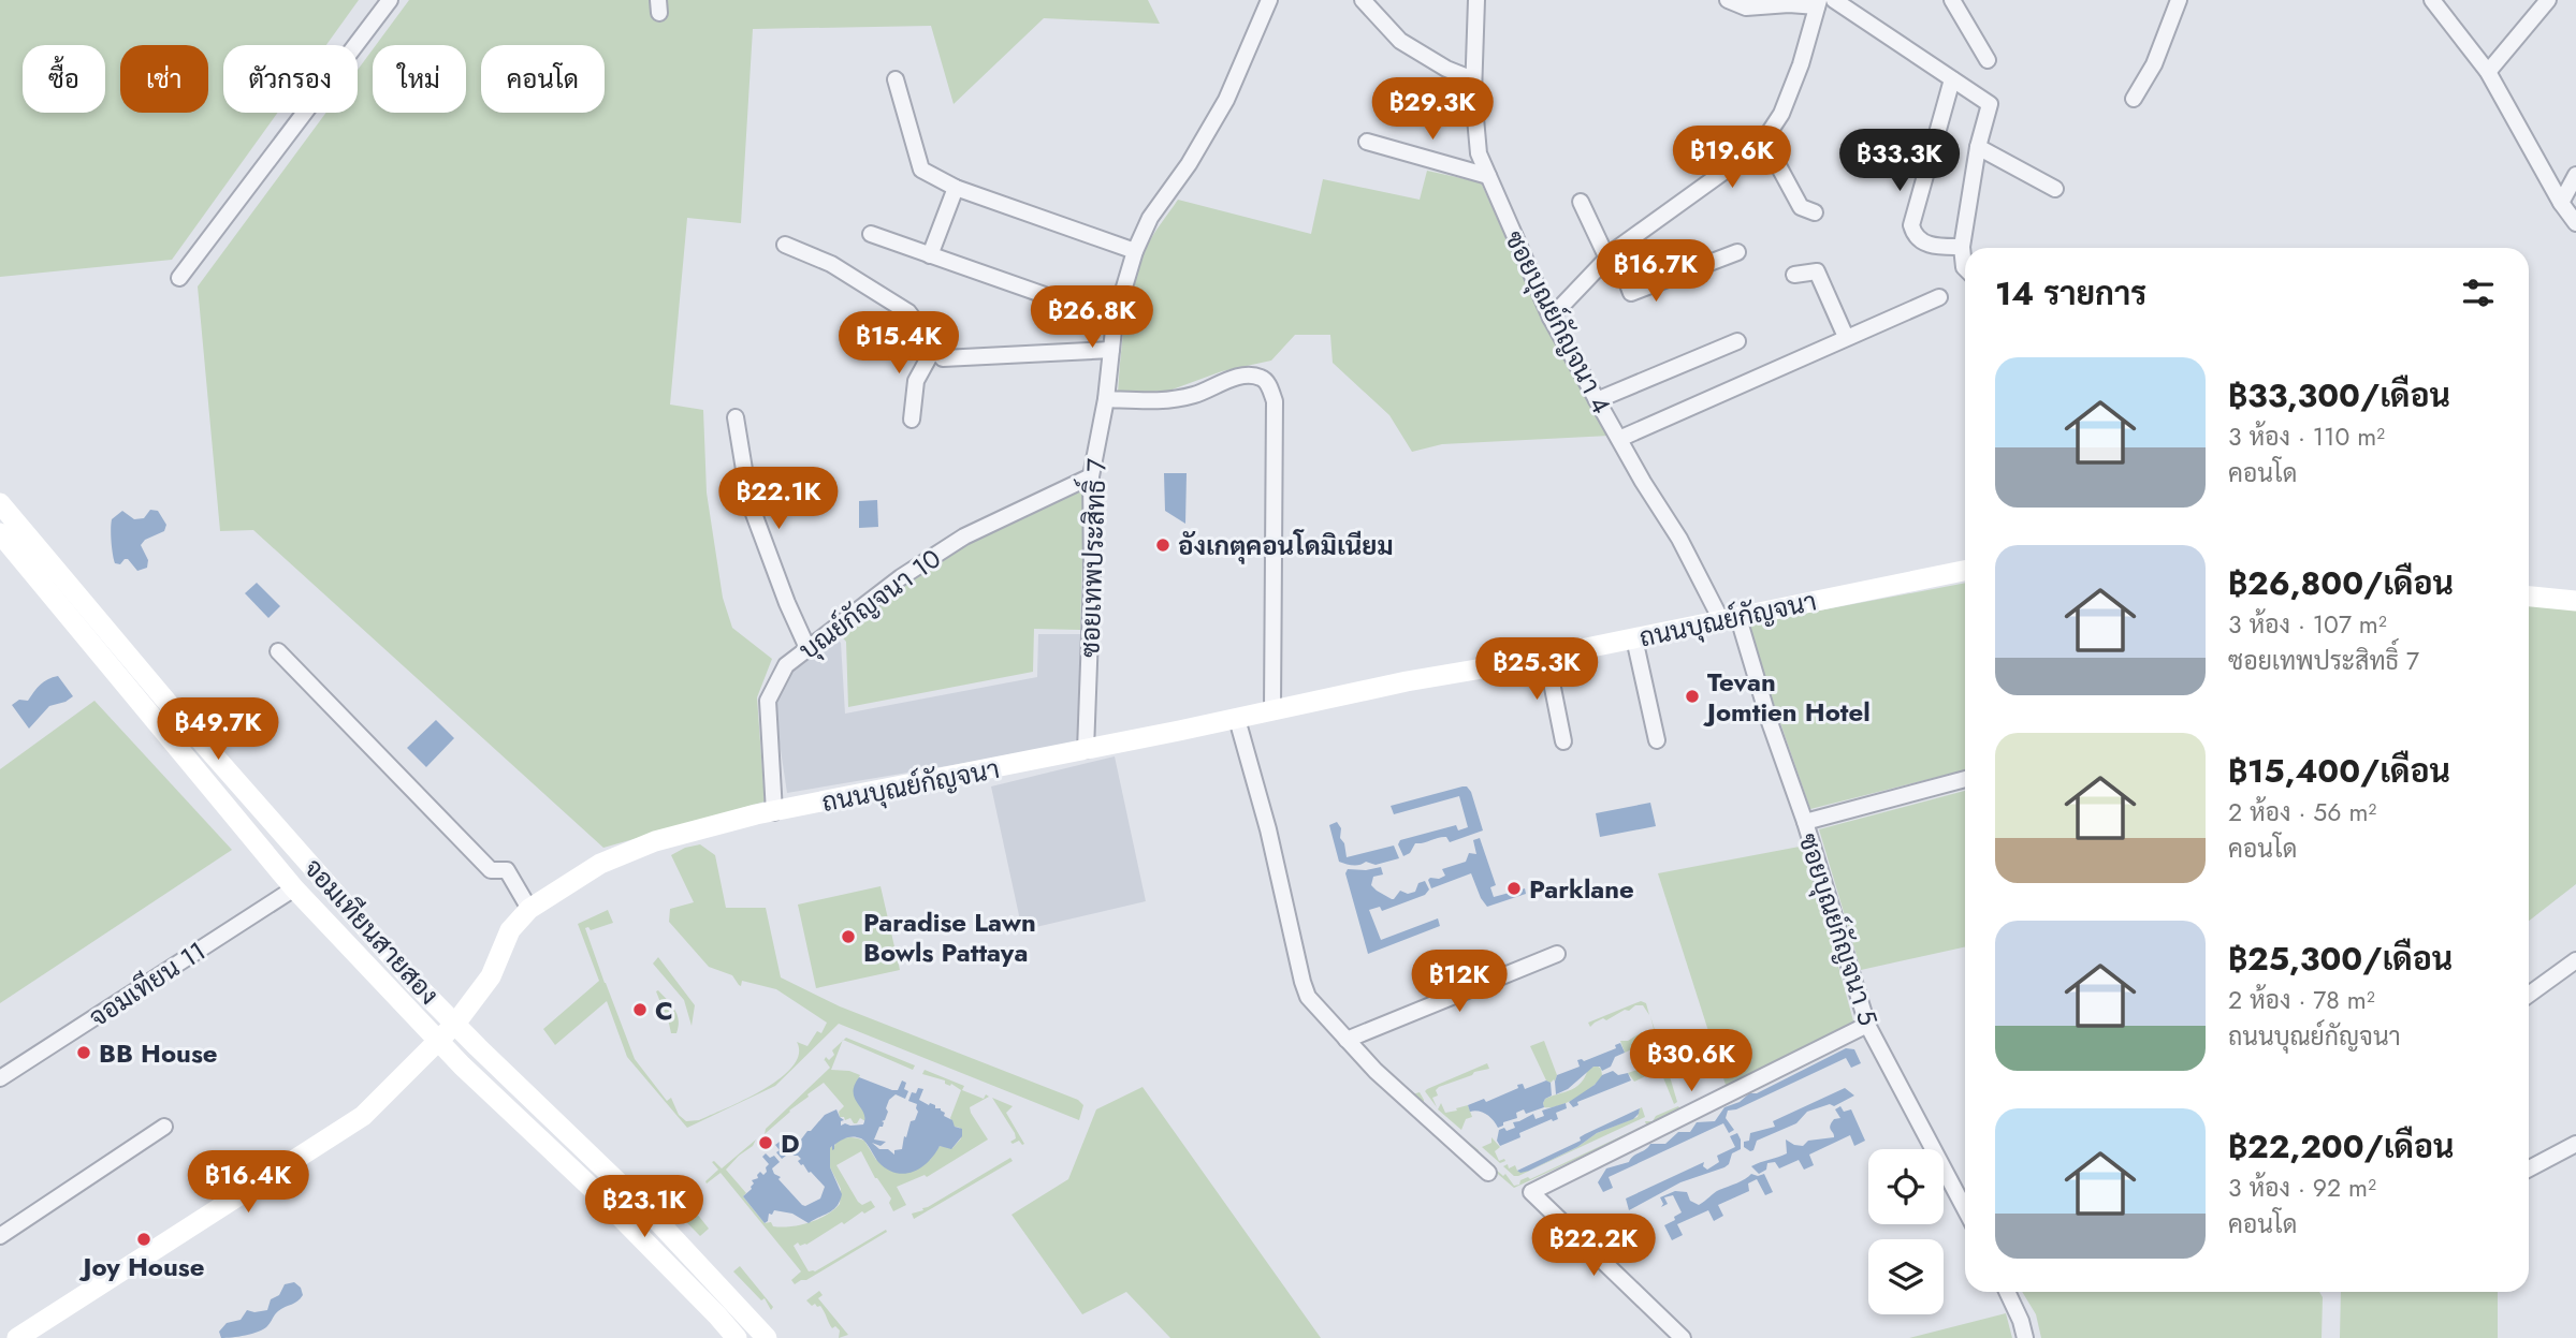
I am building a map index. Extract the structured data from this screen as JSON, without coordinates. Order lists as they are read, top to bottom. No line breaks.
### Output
{"streets":{"street":["ซอยบุณย์กัญจนา 4","ซอยเทพประสิทธิ์ 7","บุณย์กัญจนา 10","ถนนบุณย์กัญจนา","ซอยบุณย์กัญจนา 5","จอมเทียนสายสอง","จอมเทียน 11"]},"crossings":[["ซอยบุณย์กัญจนา 4","ถนนบุณย์กัญจนา"],["ซอยบุณย์กัญจนา 4","ซอยบุณย์กัญจนา 5"],["ซอยเทพประสิทธิ์ 7","บุณย์กัญจนา 10"],["ซอยเทพประสิทธิ์ 7","ถนนบุณย์กัญจนา"],["บุณย์กัญจนา 10","ถนนบุณย์กัญจนา"],["ถนนบุณย์กัญจนา","ซอยบุณย์กัญจนา 5"],["ถนนบุณย์กัญจนา","จอมเทียนสายสอง"],["จอมเทียนสายสอง","จอมเทียน 11"]],"places":["อังเกตุคอนโดมิเนียม","Tevan Jomtien Hotel","Parklane","Paradise Lawn Bowls Pattaya","C","BB House","D","Joy House"],"page":{"chip":["ซื้อ","เช่า","ตัวกรอง","ใหม่","คอนโด"],"price":["฿29.3K","฿19.6K","฿33.3K","฿16.7K","฿26.8K","฿15.4K","฿22.1K","฿25.3K","฿49.7K","฿12K","฿30.6K","฿16.4K","฿23.1K","฿22.2K"],"heading":"14 รายการ","list":[{"name":"฿33,300/เดือน","note":"3 ห้อง · 110 m² · คอนโด"},{"name":"฿26,800/เดือน","note":"3 ห้อง · 107 m² · ซอยเทพประสิทธิ์ 7"},{"name":"฿15,400/เดือน","note":"2 ห้อง · 56 m² · คอนโด"},{"name":"฿25,300/เดือน","note":"2 ห้อง · 78 m² · ถนนบุณย์กัญจนา"},{"name":"฿22,200/เดือน","note":"3 ห้อง · 92 m² · คอนโด"}]}}
